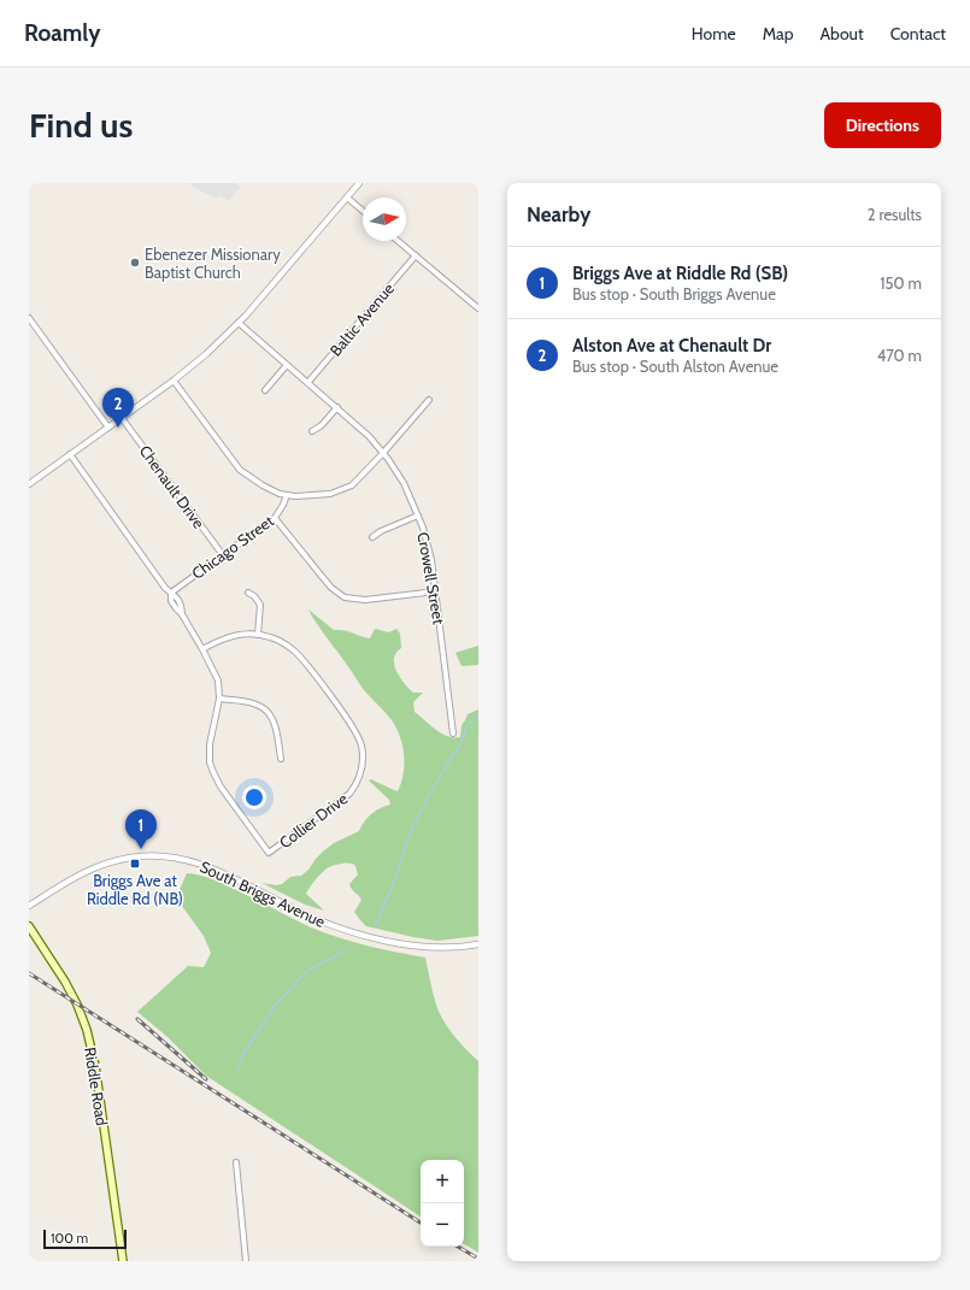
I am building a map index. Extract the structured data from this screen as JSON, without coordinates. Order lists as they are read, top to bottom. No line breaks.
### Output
{"streets":{"main road":["Riddle Road"],"street":["Baltic Avenue","Chenault Drive","Chicago Street","Crowell Street","Collier Drive","South Briggs Avenue"]},"crossings":[["Baltic Avenue","Crowell Street"],["Chenault Drive","Chicago Street"],["Chicago Street","Collier Drive"]],"places":{"other":["Ebenezer Missionary Baptist Church"],"transit":["Briggs Ave at Riddle Rd (NB)"]},"scale_bar":"100 m","north":"right","page":{"header":"Roamly","nav":["Home","Map","About","Contact"],"buttons":"Directions","title":"Find us","heading":["Nearby","2 results"],"list":[{"mark":"1","name":"Briggs Ave at Riddle Rd (SB)","note":"Bus stop · South Briggs Avenue","value":"150 m"},{"mark":"2","name":"Alston Ave at Chenault Dr","note":"Bus stop · South Alston Avenue","value":"470 m"}],"pins":["2","1"],"map_buttons":["+","−"],"scale":"100 m"}}
